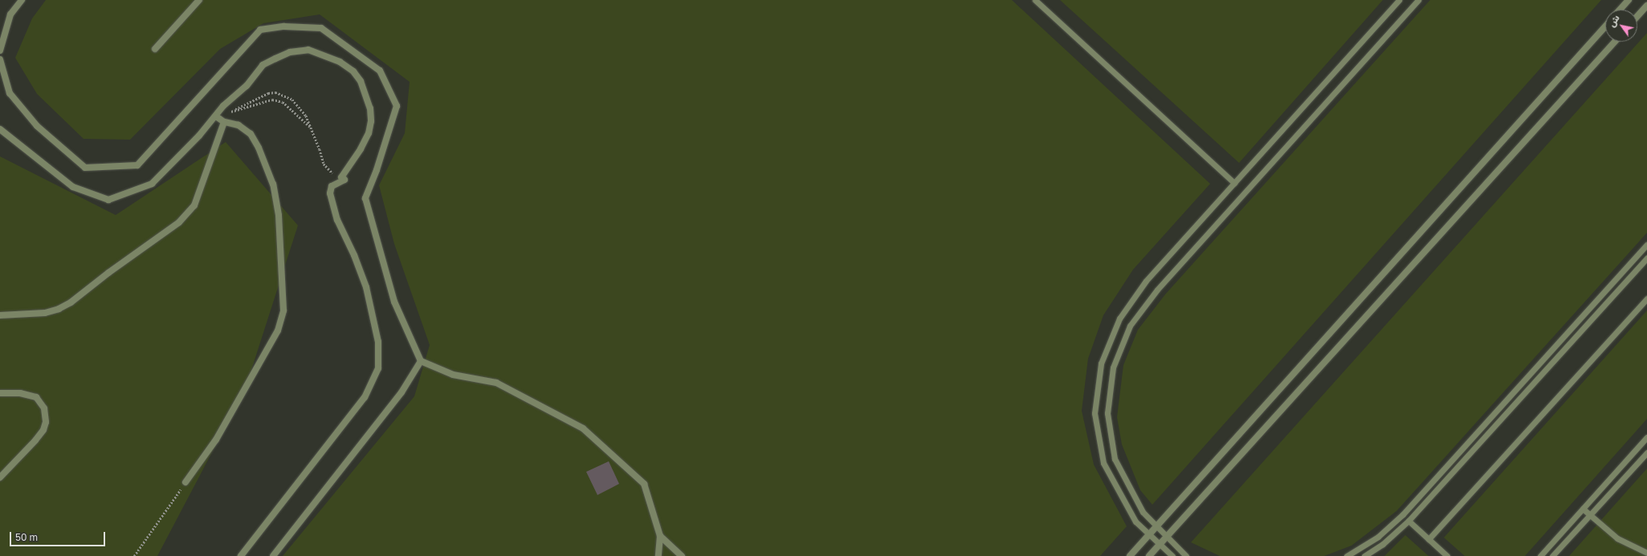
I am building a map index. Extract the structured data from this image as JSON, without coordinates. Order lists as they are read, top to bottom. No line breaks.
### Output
{"scale_bar":"50 m","north":"top left"}
